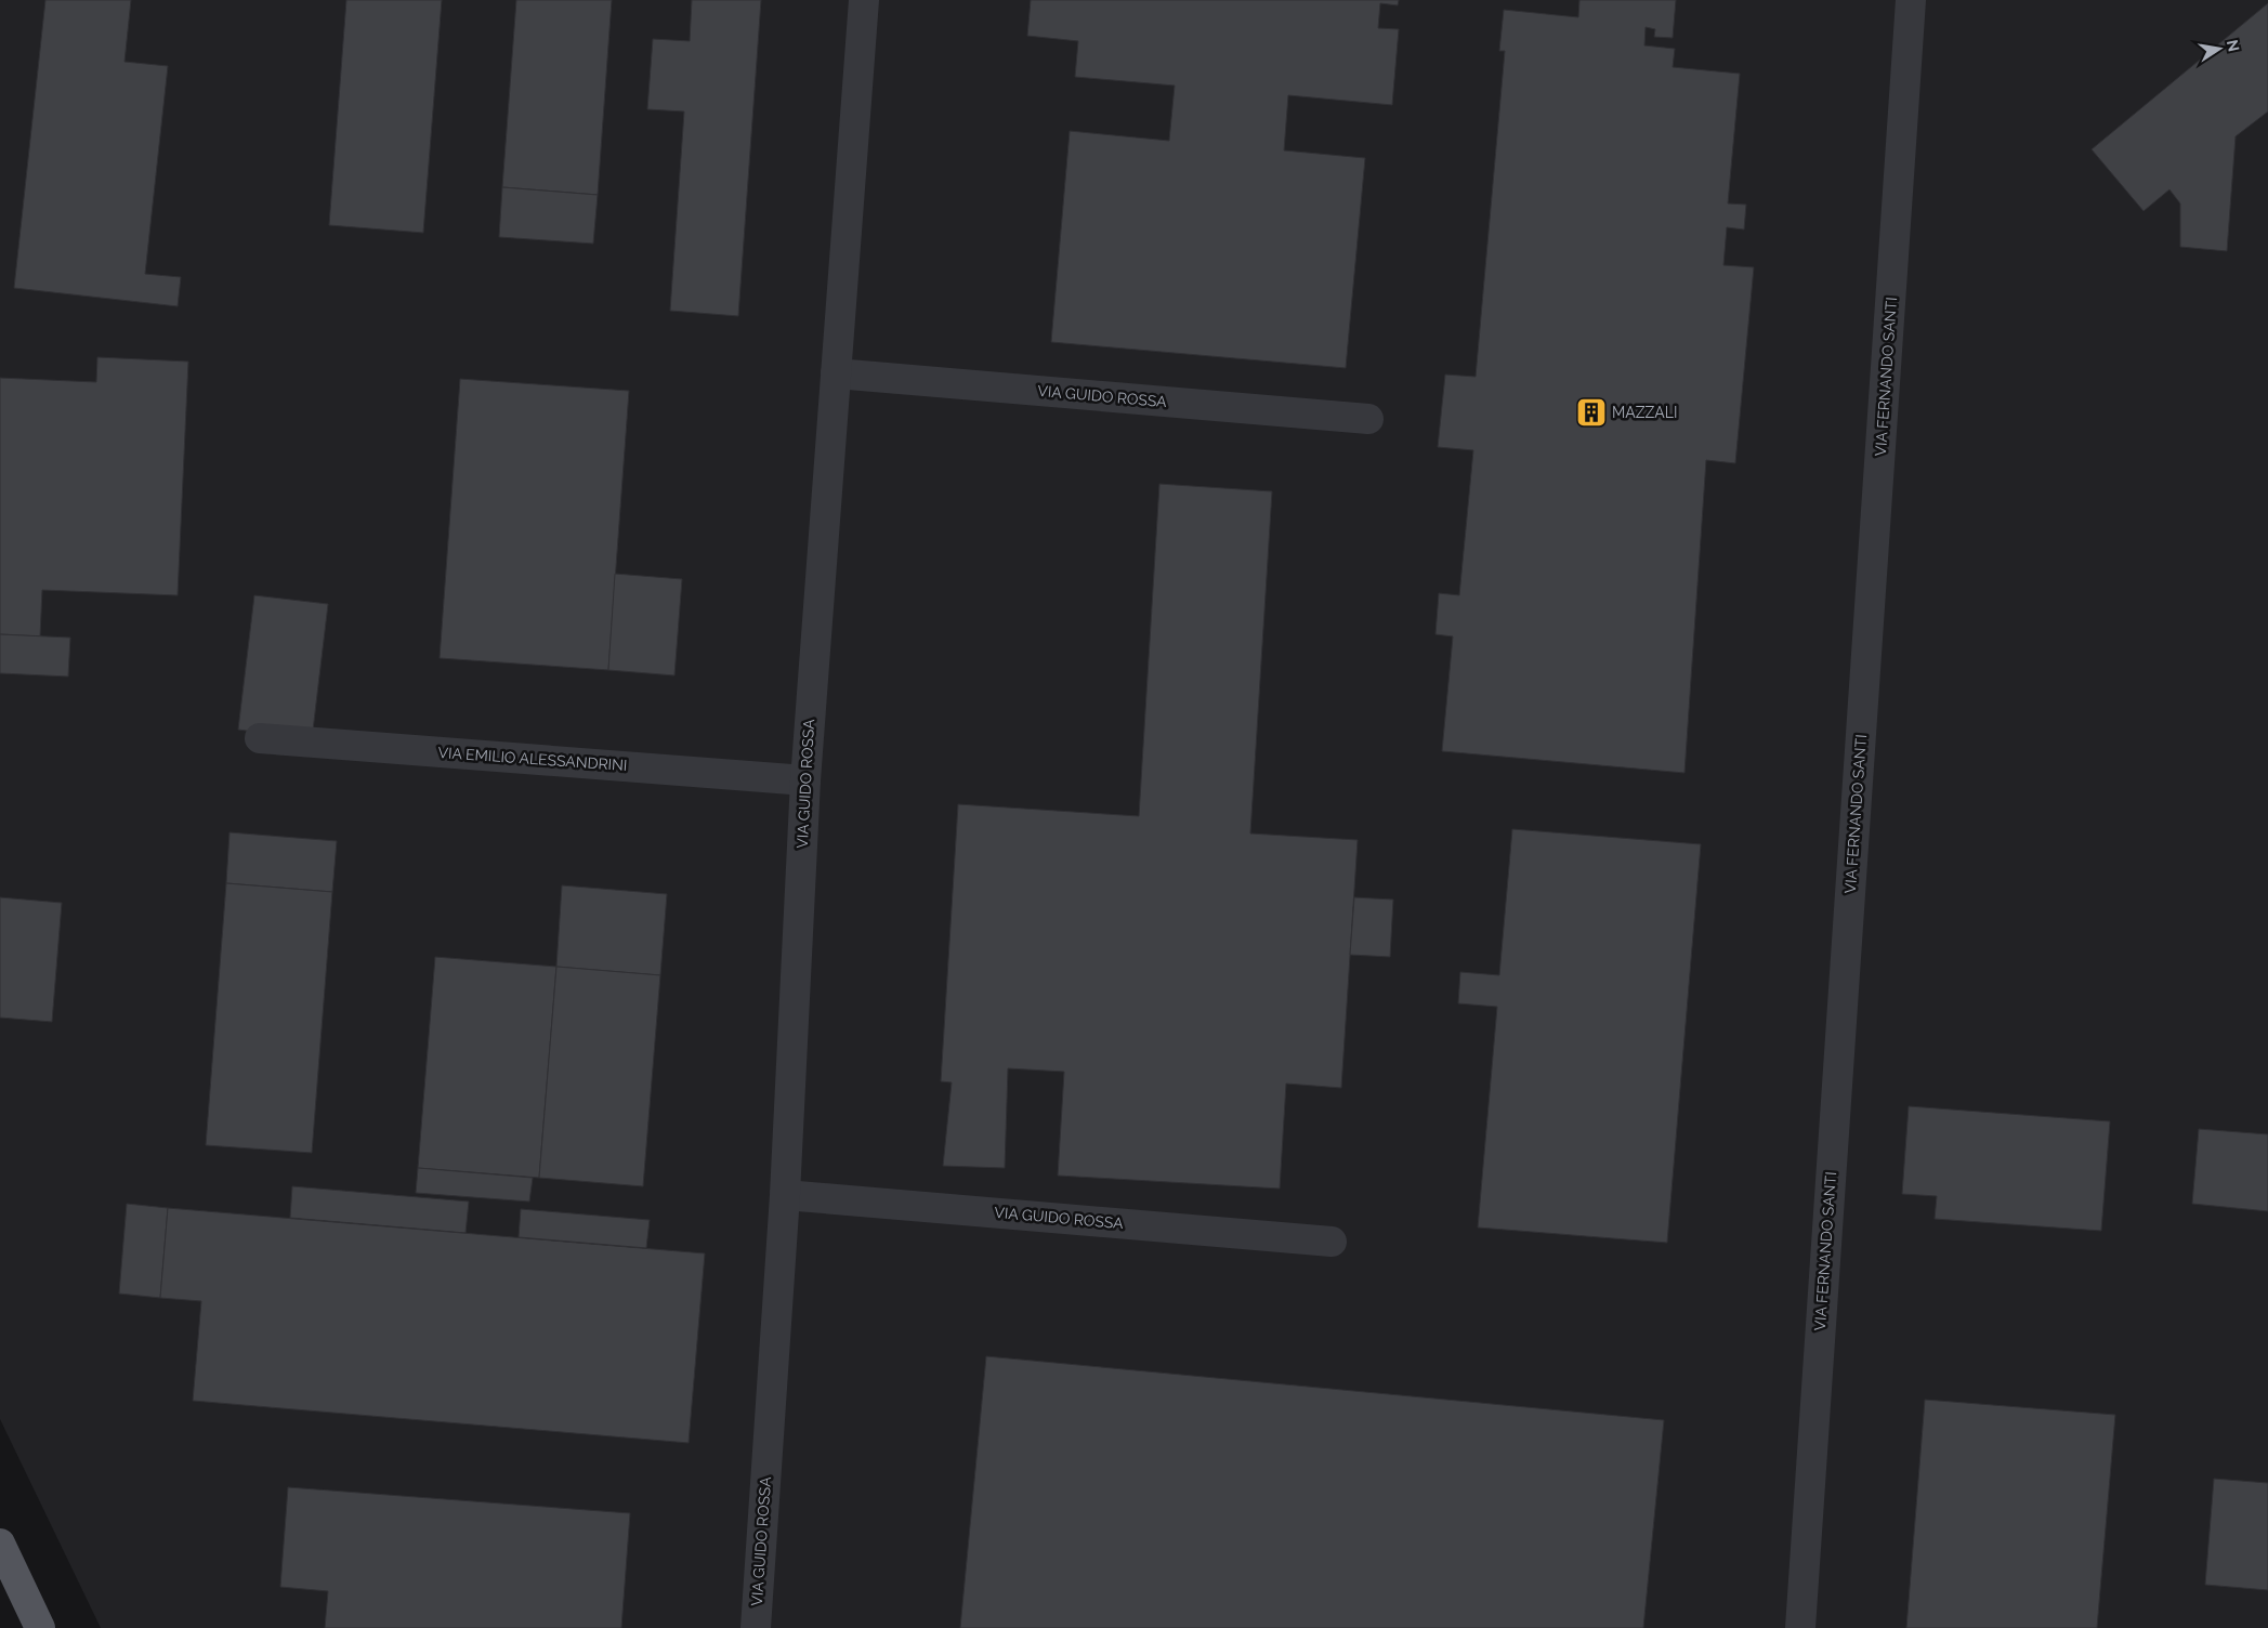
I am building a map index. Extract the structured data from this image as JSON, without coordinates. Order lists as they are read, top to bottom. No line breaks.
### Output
{"streets":{"street":["VIA FERNANDO SANTI","VIA GUIDO ROSSA","VIA EMILIO ALESSANDRINI"]},"crossings":[["VIA GUIDO ROSSA","VIA EMILIO ALESSANDRINI"]],"places":{"building":["MAZZALI"]},"north":"right"}
